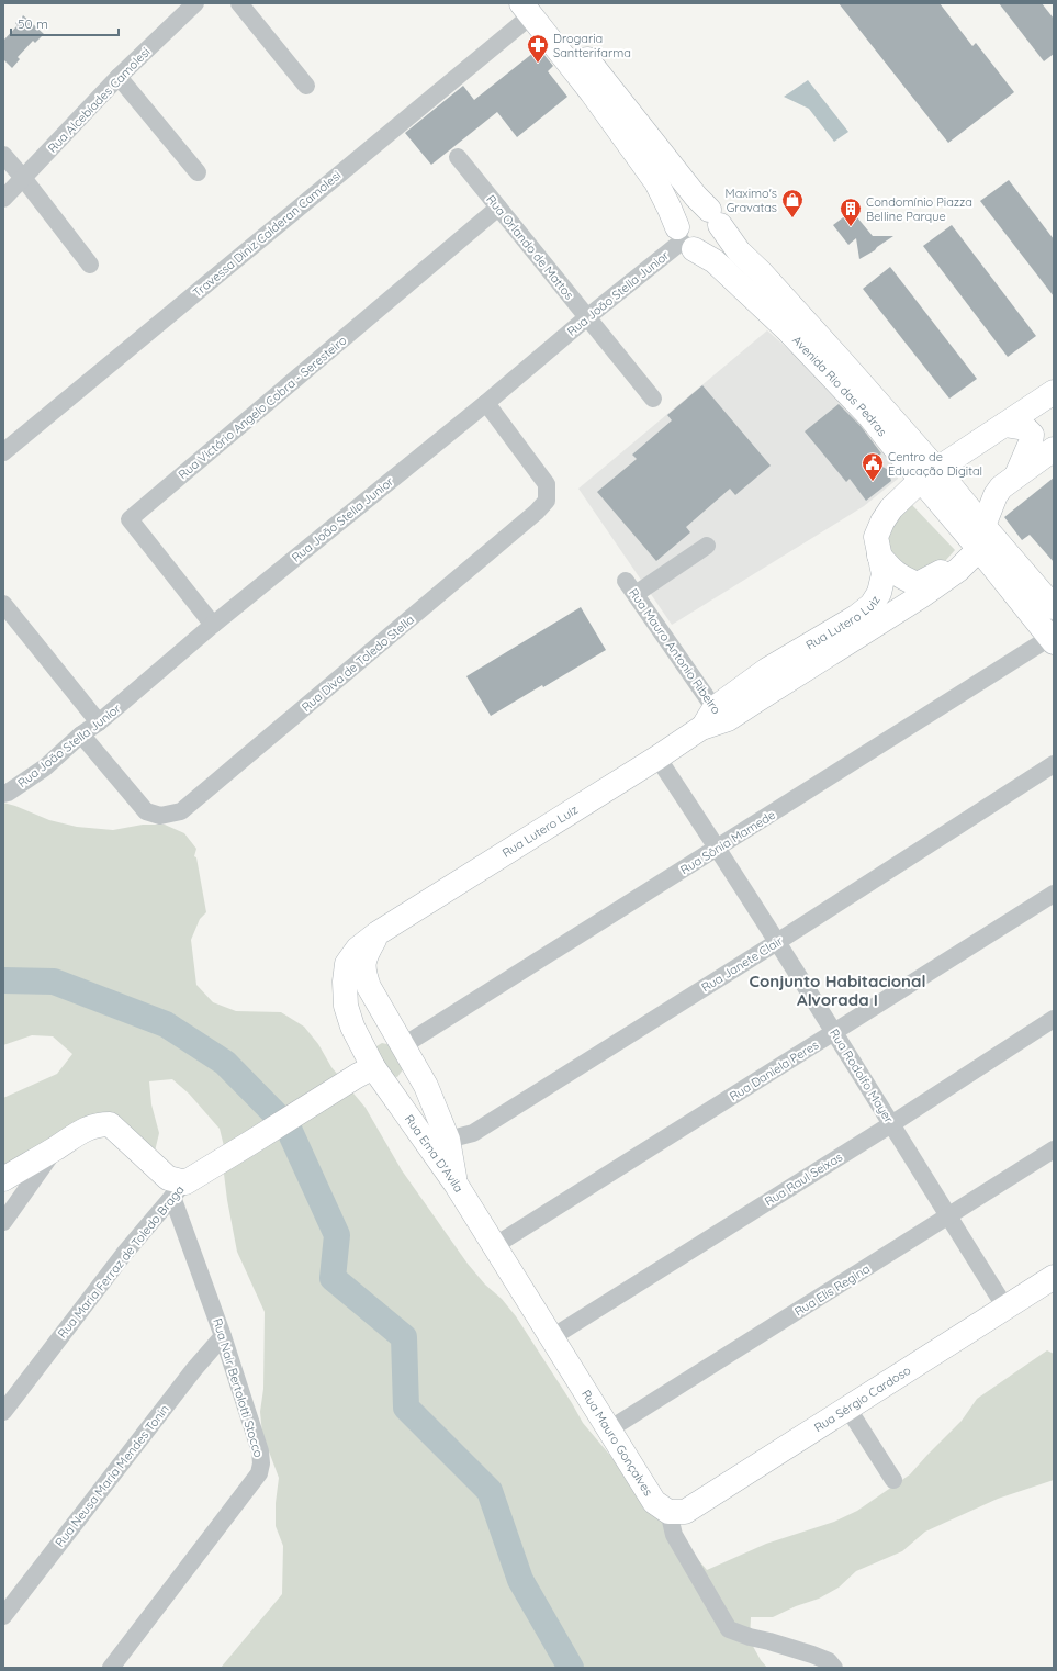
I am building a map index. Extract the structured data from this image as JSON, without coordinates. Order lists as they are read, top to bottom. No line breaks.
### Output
{"streets":{"street":["Rua Alcebíades Camolesi","Travessa Diniz Calderan Camolesi","Rua Orlando de Mattos","Rua João Stella Junior","Avenida Rio das Pedras","Rua Victório Angelo Cobra - Seresteiro","Rua Lutero Luiz","Rua Mauro Antonio Ribeiro","Rua Diva de Toledo Stella","Rua Sônia Mamede","Rua Janete Clair","Rua Daniela Peres","Rua Rodolfo Mayer","Rua Ema D'Avila","Rua Raul Seixas","Rua Maria Ferraz de Toledo Braga","Rua Elis Regina","Rua Nair Bertolotti Stocco","Rua Sérgio Cardoso","Rua Mauro Gonçalves","Rua Neusa Maria Mendes Tonin"]},"crossings":[["Travessa Diniz Calderan Camolesi","Avenida Rio das Pedras"],["Rua Orlando de Mattos","Rua João Stella Junior"],["Rua Orlando de Mattos","Rua Victório Angelo Cobra - Seresteiro"],["Rua João Stella Junior","Avenida Rio das Pedras"],["Rua João Stella Junior","Rua Victório Angelo Cobra - Seresteiro"],["Rua João Stella Junior","Rua Diva de Toledo Stella"],["Avenida Rio das Pedras","Rua Lutero Luiz"],["Avenida Rio das Pedras","Rua Sônia Mamede"],["Rua Lutero Luiz","Rua Mauro Antonio Ribeiro"],["Rua Lutero Luiz","Rua Rodolfo Mayer"],["Rua Lutero Luiz","Rua Ema D'Avila"],["Rua Sônia Mamede","Rua Rodolfo Mayer"],["Rua Sônia Mamede","Rua Ema D'Avila"],["Rua Sônia Mamede","Rua Maria Ferraz de Toledo Braga"],["Rua Janete Clair","Rua Rodolfo Mayer"],["Rua Janete Clair","Rua Ema D'Avila"],["Rua Daniela Peres","Rua Rodolfo Mayer"],["Rua Daniela Peres","Rua Mauro Gonçalves"],["Rua Rodolfo Mayer","Rua Raul Seixas"],["Rua Rodolfo Mayer","Rua Elis Regina"],["Rua Rodolfo Mayer","Rua Sérgio Cardoso"],["Rua Ema D'Avila","Rua Maria Ferraz de Toledo Braga"],["Rua Ema D'Avila","Rua Mauro Gonçalves"],["Rua Raul Seixas","Rua Mauro Gonçalves"],["Rua Maria Ferraz de Toledo Braga","Rua Nair Bertolotti Stocco"],["Rua Elis Regina","Rua Mauro Gonçalves"],["Rua Nair Bertolotti Stocco","Rua Neusa Maria Mendes Tonin"],["Rua Sérgio Cardoso","Rua Mauro Gonçalves"]],"districts":["Conjunto Habitacional Alvorada I"],"places":{"pharmacy":["Drogaria Santterifarma"],"shop":["Maximo's Gravatas"],"building":["Condomínio Piazza Belline Parque"],"public building":["Centro de Educação Digital"]},"scale_bar":"50 m"}
